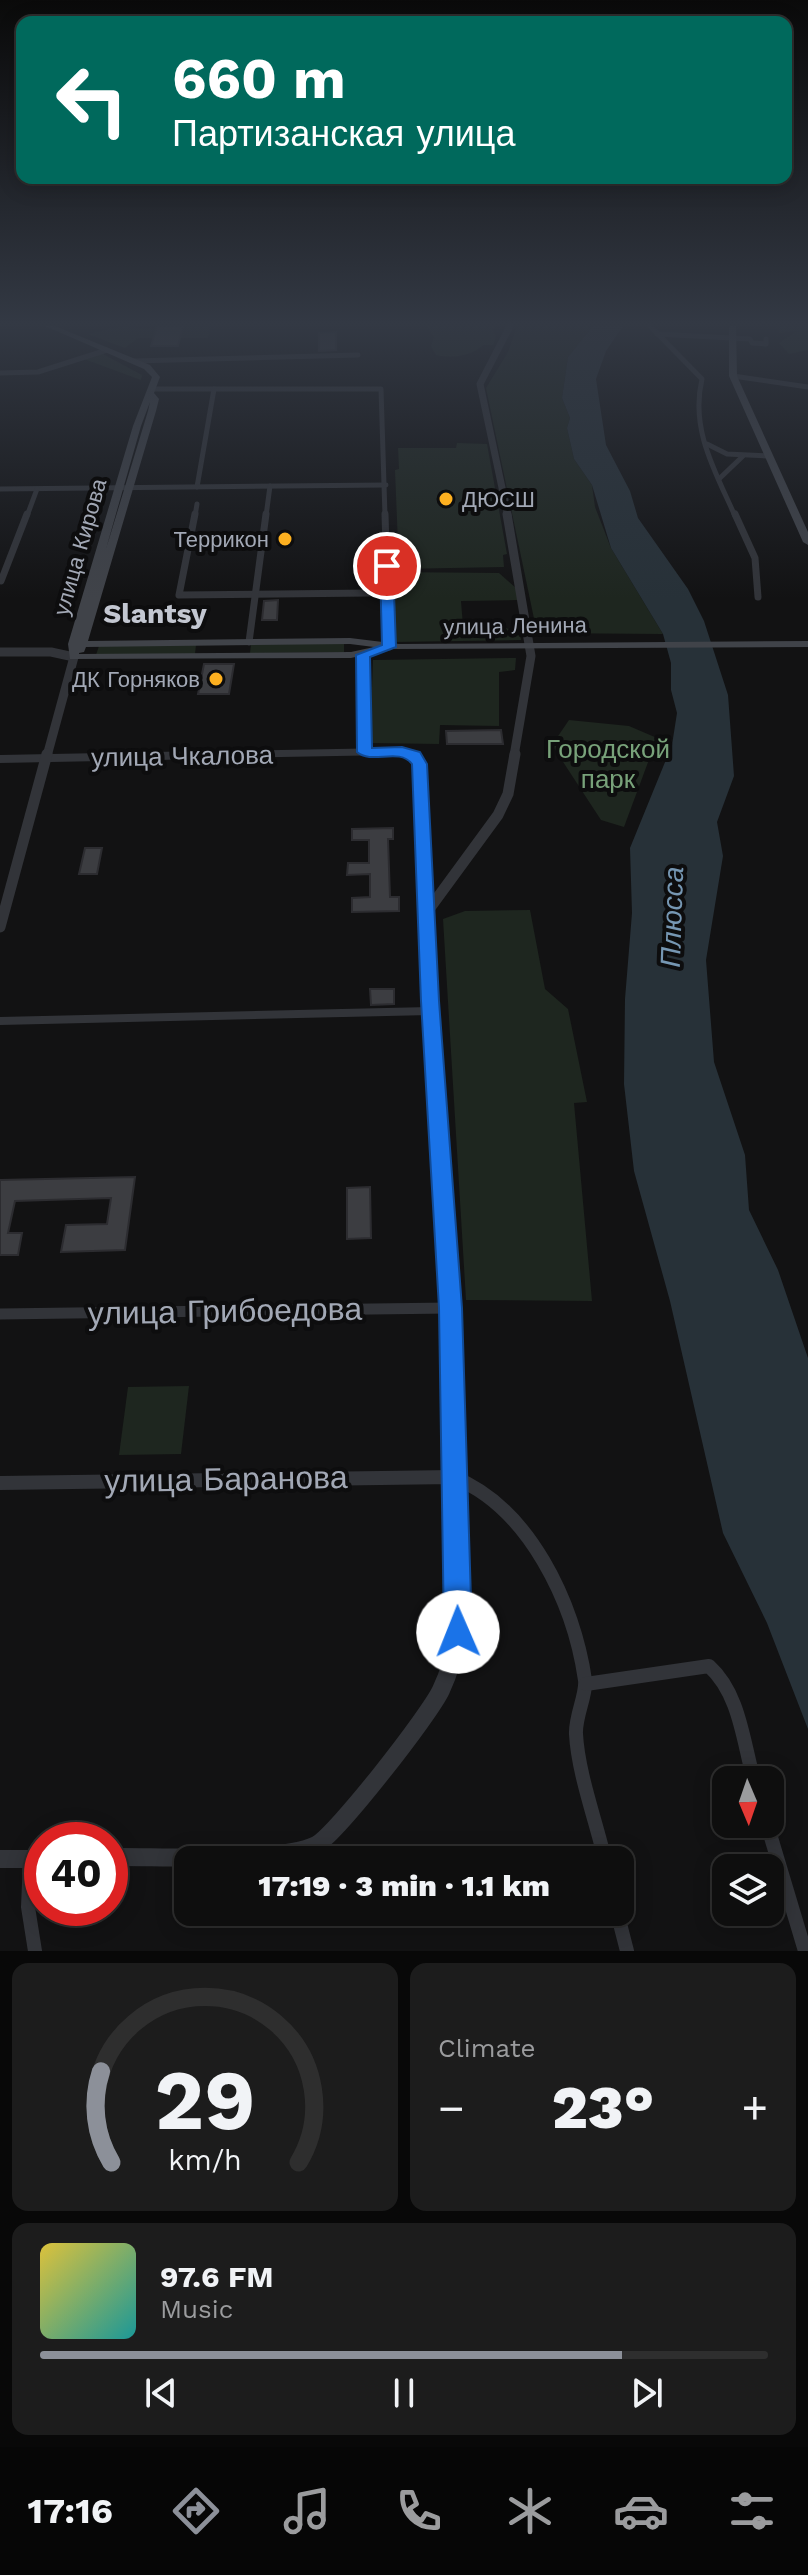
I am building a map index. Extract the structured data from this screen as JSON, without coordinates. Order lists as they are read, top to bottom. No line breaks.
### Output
{"streets":{"main road":["улица Кирова","улица Ленина"],"street":["улица Чкалова","улица Грибоедова","улица Баранова"]},"crossings":[["улица Кирова","улица Ленина"],["улица Кирова","улица Чкалова"]],"districts":["Slantsy"],"water":["Плюсса"],"parks":["Городской парк"],"places":["ДЮСШ","Террикон","ДК Горняков"],"north":"bottom","page":{"turn":["660 m","Партизанская улица"],"limit":"40","trip":"17:19 · 3 min · 1.1 km","tile":"Climate","heat":["−","23°","+"],"song":["97.6 FM","Music"],"tabs":"17:16","gauge":["29","km/h"]}}
